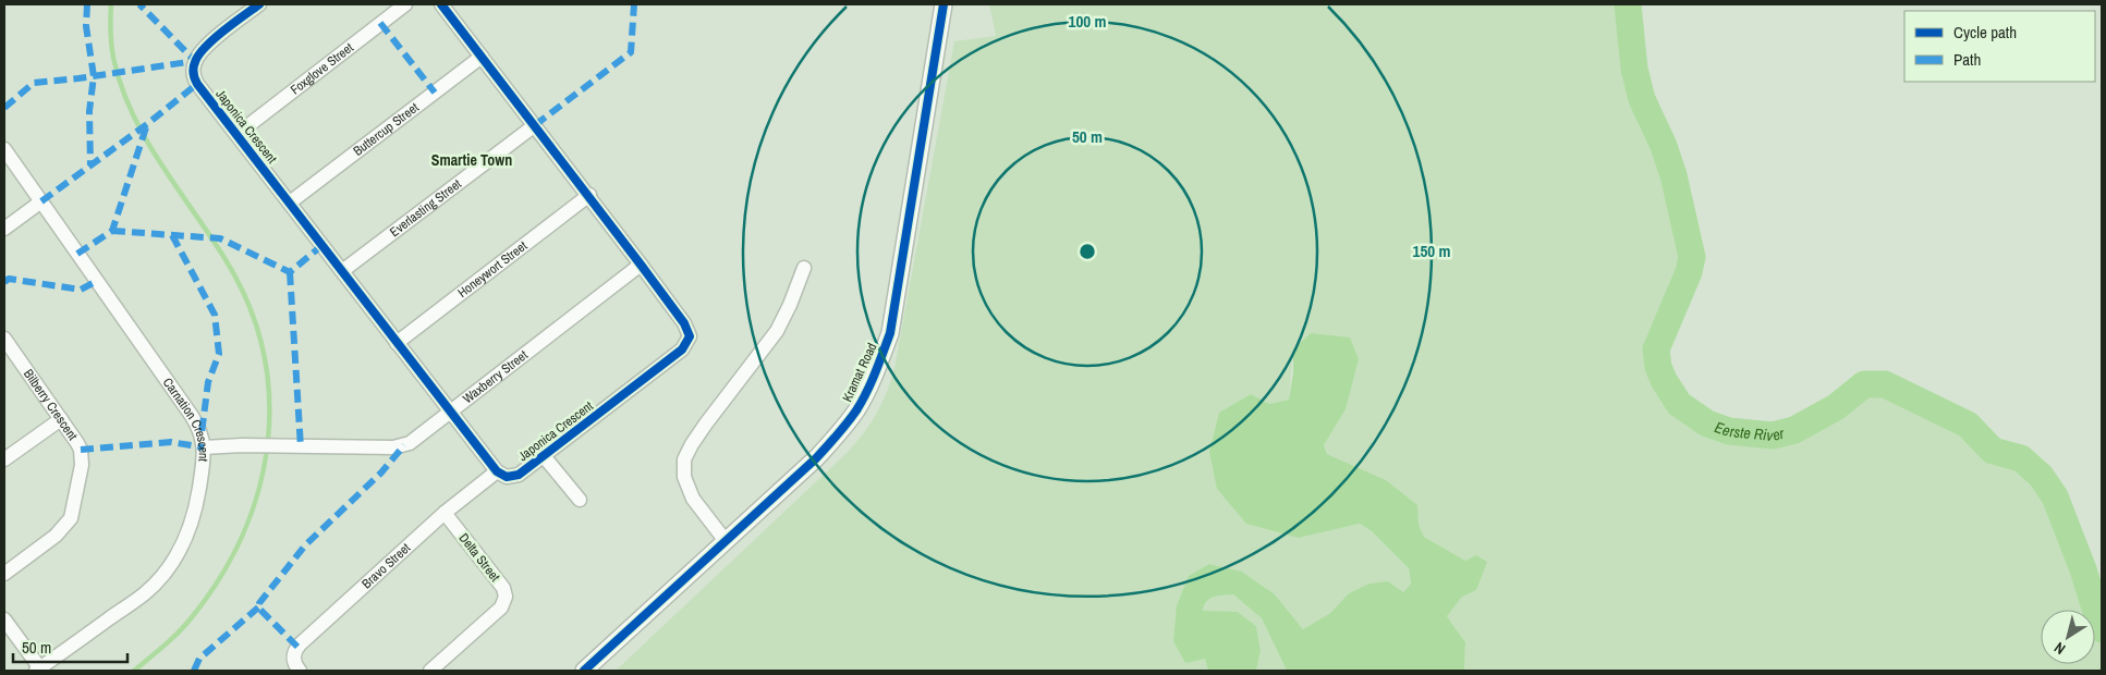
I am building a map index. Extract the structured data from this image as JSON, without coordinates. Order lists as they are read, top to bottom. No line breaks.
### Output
{"streets":{"street":["Foxglove Street","Japonica Crescent","Buttercup Street","Everlasting Street","Honeywort Street","Kramat Road","Waxberry Street","Bilberry Crescent","Carnation Crescent","Delta Street","Bravo Street"]},"crossings":[["Foxglove Street","Japonica Crescent"],["Japonica Crescent","Buttercup Street"],["Japonica Crescent","Everlasting Street"],["Japonica Crescent","Honeywort Street"],["Japonica Crescent","Waxberry Street"],["Japonica Crescent","Bravo Street"],["Waxberry Street","Carnation Crescent"],["Delta Street","Bravo Street"]],"districts":["Smartie Town"],"water":["Eerste River"],"legend":["Cycle path","Path"],"scale_bar":"50 m","north":"bottom left","rings":["100 m","50 m","150 m"]}
